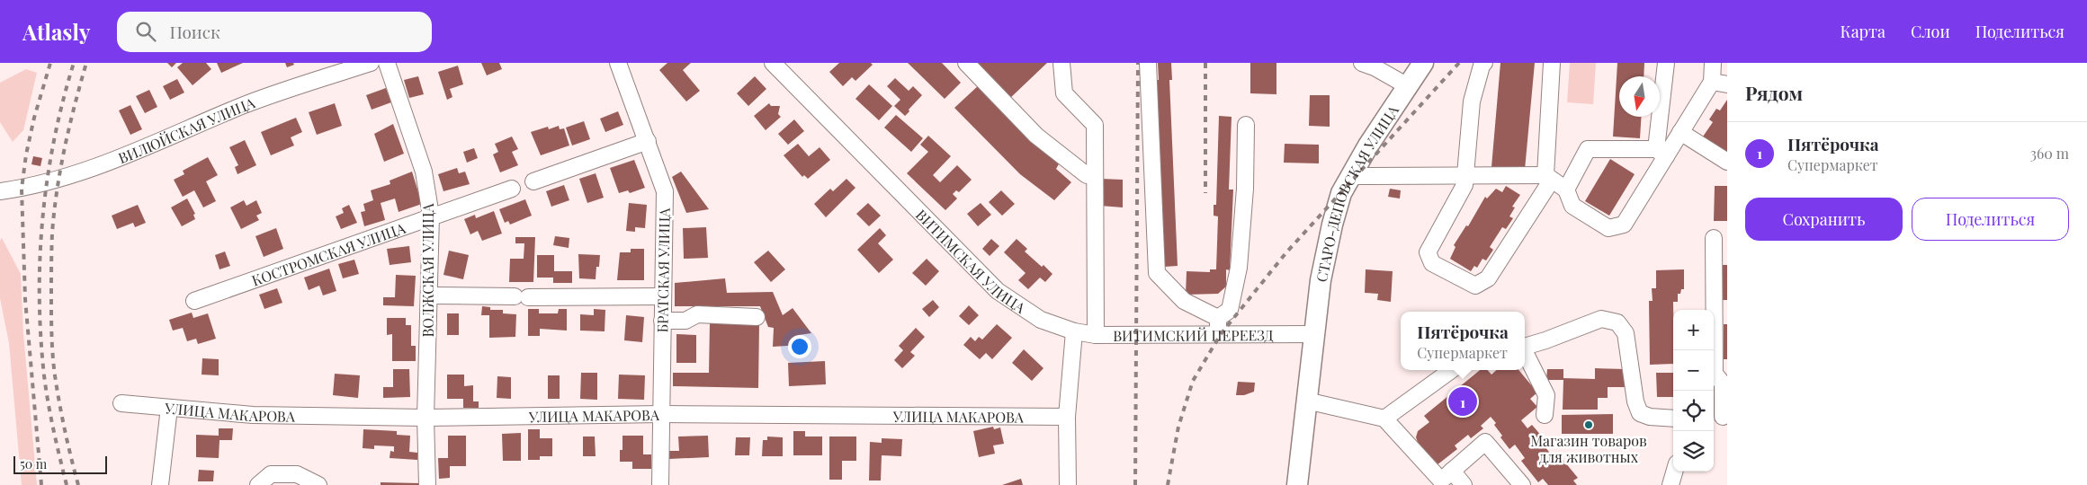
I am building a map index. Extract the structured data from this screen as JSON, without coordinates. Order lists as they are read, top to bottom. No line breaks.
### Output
{"streets":{"main road":["СТАРО-ДЕПОВСКАЯ УЛИЦА"],"street":["ВИЛЮЙСКАЯ УЛИЦА","КОСТРОМСКАЯ УЛИЦА","ВИТИМСКАЯ УЛИЦА","ВОЛЖСКАЯ УЛИЦА","БРАТСКАЯ УЛИЦА","ВИТИМСКИЙ ПЕРЕЕЗД","УЛИЦА МАКАРОВА"]},"crossings":[["СТАРО-ДЕПОВСКАЯ УЛИЦА","ВИТИМСКИЙ ПЕРЕЕЗД"],["КОСТРОМСКАЯ УЛИЦА","ВОЛЖСКАЯ УЛИЦА"],["ВИТИМСКАЯ УЛИЦА","ВИТИМСКИЙ ПЕРЕЕЗД"],["ВОЛЖСКАЯ УЛИЦА","УЛИЦА МАКАРОВА"],["БРАТСКАЯ УЛИЦА","УЛИЦА МАКАРОВА"]],"places":["Магазин товаров для животных"],"scale_bar":"50 m","north":"bottom","page":{"header":"Atlasly","search":"Поиск","nav":["Карта","Слои","Поделиться"],"heading":"Рядом","list":[{"mark":"1","name":"Пятёрочка","note":"Супермаркет","value":"360 m"}],"buttons":["Сохранить","Поделиться"],"map_buttons":["+","−"],"popup":["Пятёрочка","Супермаркет"],"pins":"1","scale":"50 m"}}
